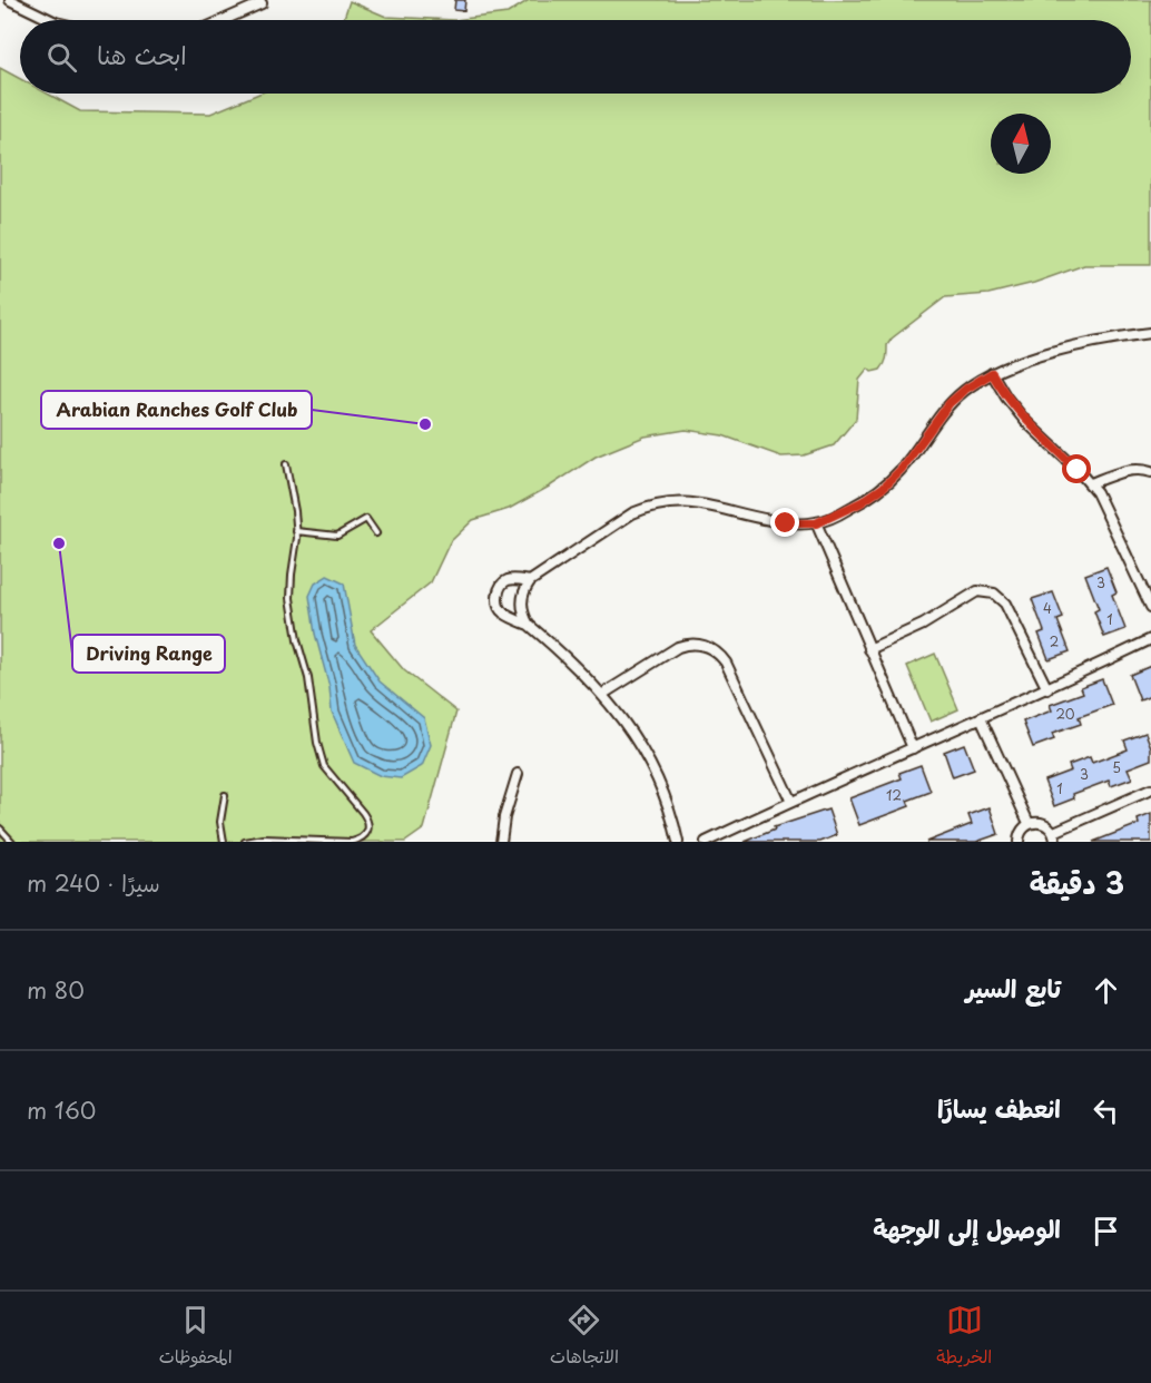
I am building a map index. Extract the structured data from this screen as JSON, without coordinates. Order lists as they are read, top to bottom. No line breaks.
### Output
{"places":["Arabian Ranches Golf Club","Driving Range"],"house_numbers":["3","4","1","2","20","5","3","1","12"],"north":"top","page":{"search":"ابحث هنا","heading":["3 دقيقة","سيرًا · 240 m"],"list":[["تابع السير","80 m"],["انعطف يسارًا","160 m"],"الوصول إلى الوجهة"],"nav":["الخريطة","الاتجاهات","المحفوظات"]}}
